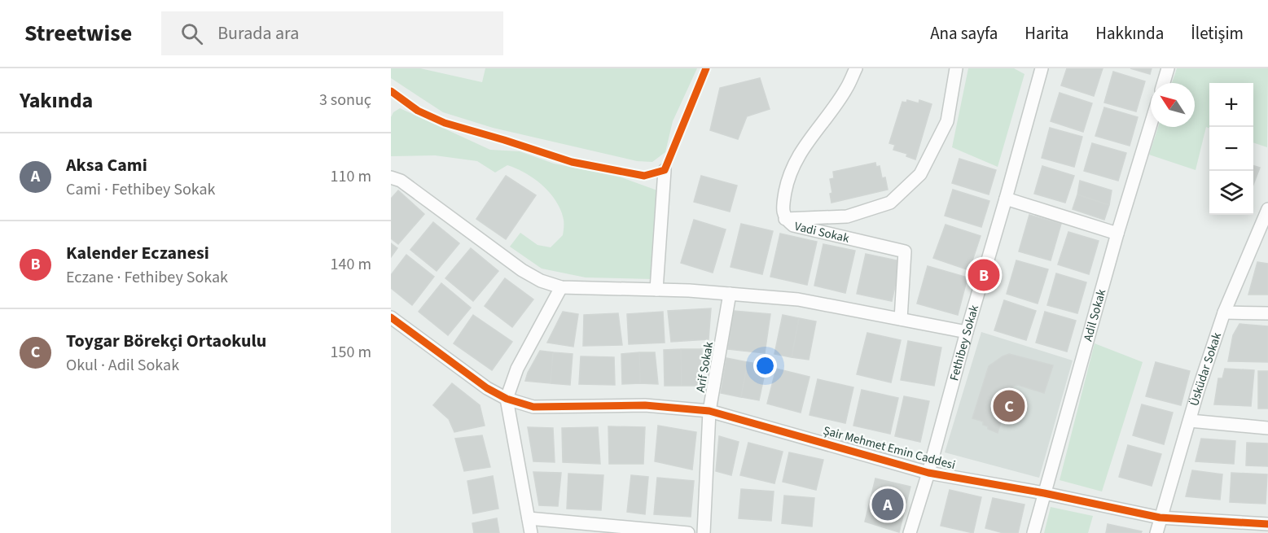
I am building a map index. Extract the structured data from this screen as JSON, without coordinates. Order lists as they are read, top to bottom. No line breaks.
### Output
{"streets":{"street":["Vadi Sokak","Adil Sokak","Fethibey Sokak","Arif Sokak","Üsküdar Sokak","Şair Mehmet Emin Caddesi"]},"crossings":[["Adil Sokak","Şair Mehmet Emin Caddesi"],["Fethibey Sokak","Şair Mehmet Emin Caddesi"],["Arif Sokak","Şair Mehmet Emin Caddesi"],["Üsküdar Sokak","Şair Mehmet Emin Caddesi"]],"north":"top left","page":{"header":"Streetwise","search":"Burada ara","nav":["Ana sayfa","Harita","Hakkında","İletişim"],"heading":["Yakında","3 sonuç"],"map_buttons":["+","−"],"list":[{"mark":"A","name":"Aksa Cami","note":"Cami · Fethibey Sokak","value":"110 m"},{"mark":"B","name":"Kalender Eczanesi","note":"Eczane · Fethibey Sokak","value":"140 m"},{"mark":"C","name":"Toygar Börekçi Ortaokulu","note":"Okul · Adil Sokak","value":"150 m"}],"pins":["B","C","A"]}}
